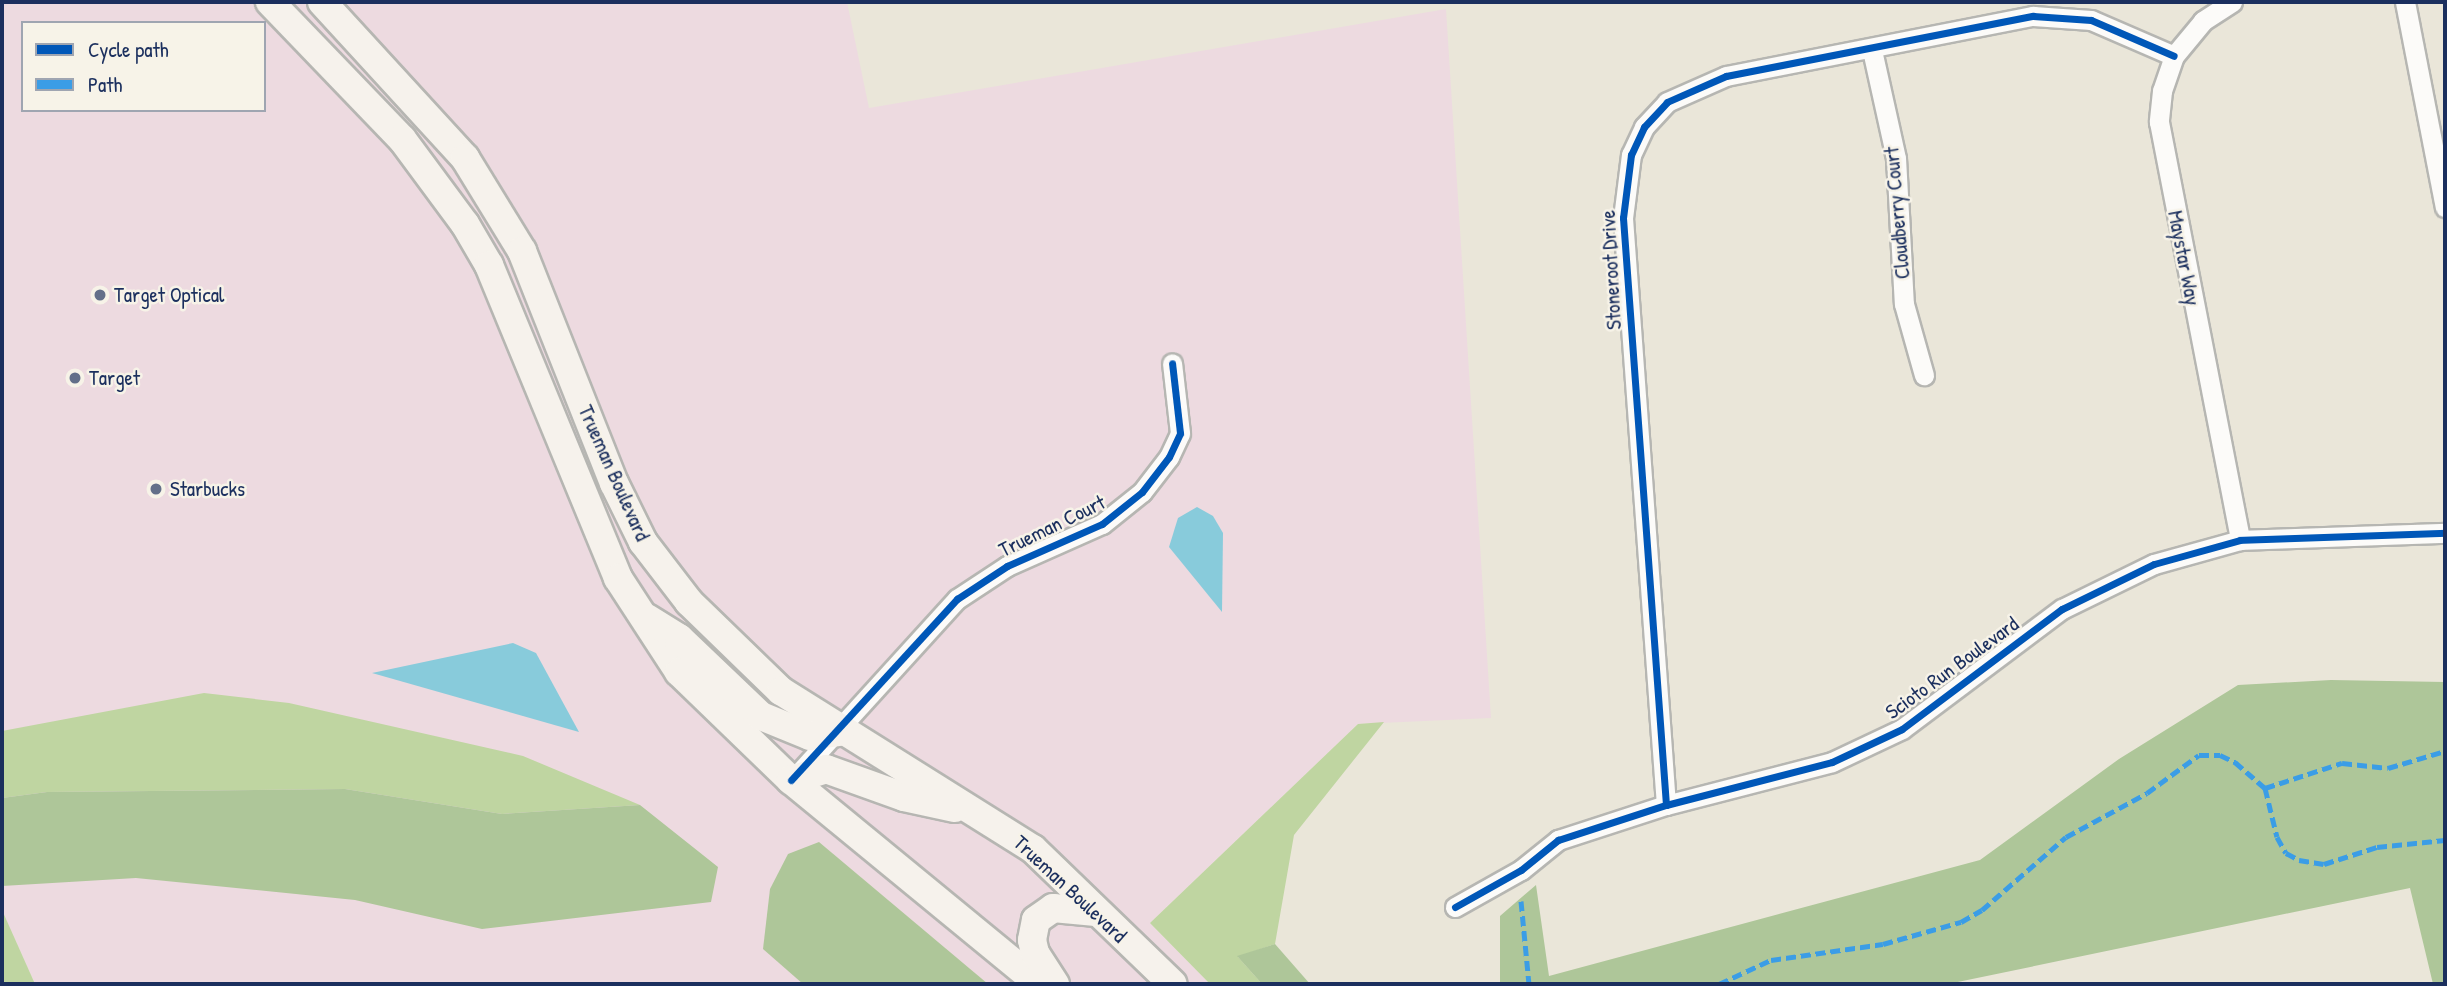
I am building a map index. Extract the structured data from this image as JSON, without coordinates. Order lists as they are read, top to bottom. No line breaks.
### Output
{"streets":{"main road":["Trueman Boulevard"],"street":["Cloudberry Court","Maystar Way","Stoneroot Drive","Trueman Court","Scioto Run Boulevard"]},"crossings":[["Cloudberry Court","Stoneroot Drive"],["Maystar Way","Stoneroot Drive"],["Maystar Way","Scioto Run Boulevard"],["Stoneroot Drive","Scioto Run Boulevard"],["Trueman Boulevard","Trueman Court"]],"places":["Target Optical","Target","Starbucks"],"legend":["Cycle path","Path"]}
